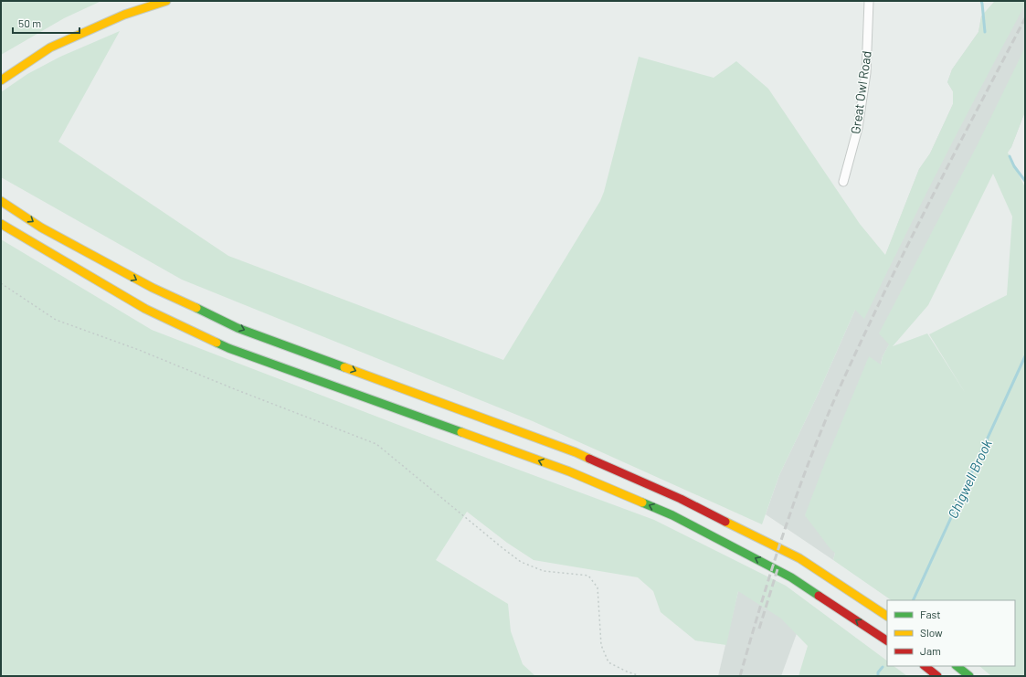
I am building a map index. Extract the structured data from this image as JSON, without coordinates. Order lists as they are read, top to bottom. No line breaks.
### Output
{"streets":{"street":["Great Owl Road"]},"water":["Chigwell Brook"],"legend":["Fast","Slow","Jam"],"scale_bar":"50 m"}
